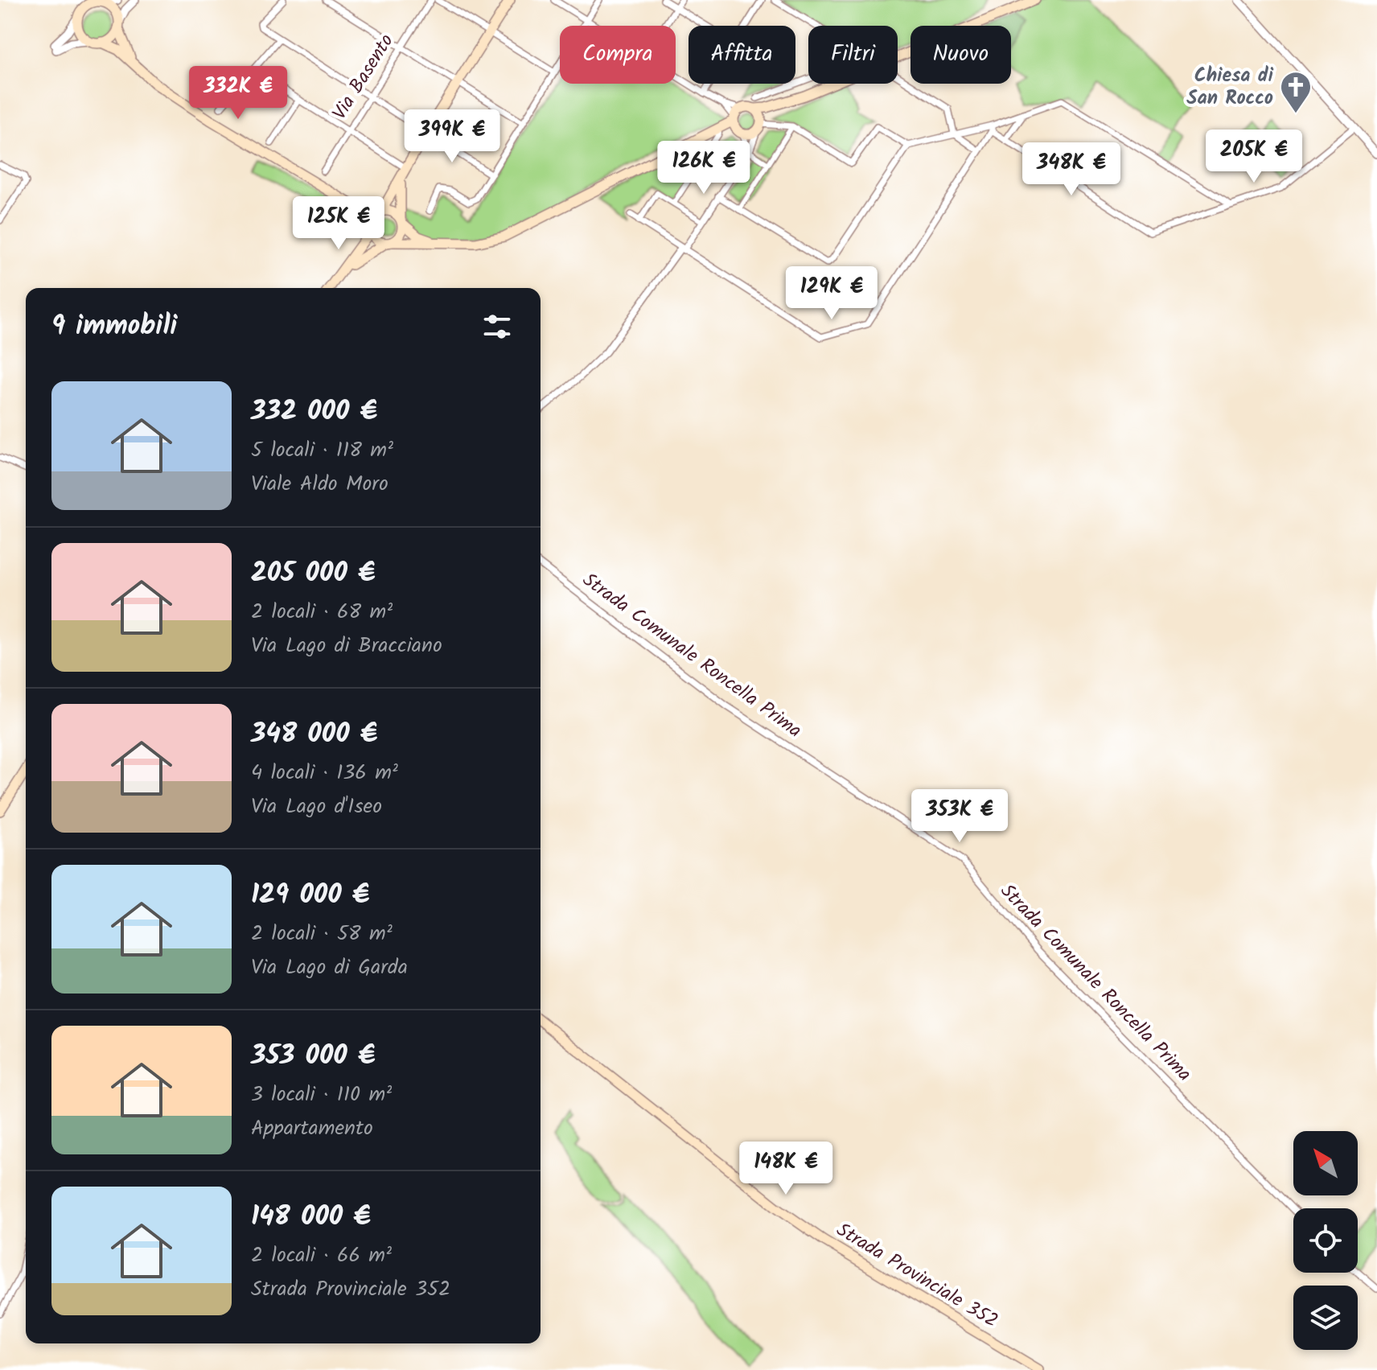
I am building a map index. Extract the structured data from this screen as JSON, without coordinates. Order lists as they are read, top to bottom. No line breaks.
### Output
{"streets":{"main road":["Strada Provinciale 352"],"street":["Via Basento","Strada Comunale Roncella Prima"]},"places":{"church":["Chiesa di San Rocco"]},"north":"top left","page":{"chip":["Compra","Affitta","Filtri","Nuovo"],"price":["332K €","399K €","205K €","126K €","348K €","125K €","129K €","353K €","148K €"],"heading":"9 immobili","list":[{"name":"332 000 €","note":"5 locali · 118 m² · Viale Aldo Moro"},{"name":"205 000 €","note":"2 locali · 68 m² · Via Lago di Bracciano"},{"name":"348 000 €","note":"4 locali · 136 m² · Via Lago d'Iseo"},{"name":"129 000 €","note":"2 locali · 58 m² · Via Lago di Garda"},{"name":"353 000 €","note":"3 locali · 110 m² · Appartamento"},{"name":"148 000 €","note":"2 locali · 66 m² · Strada Provinciale 352"}]}}
